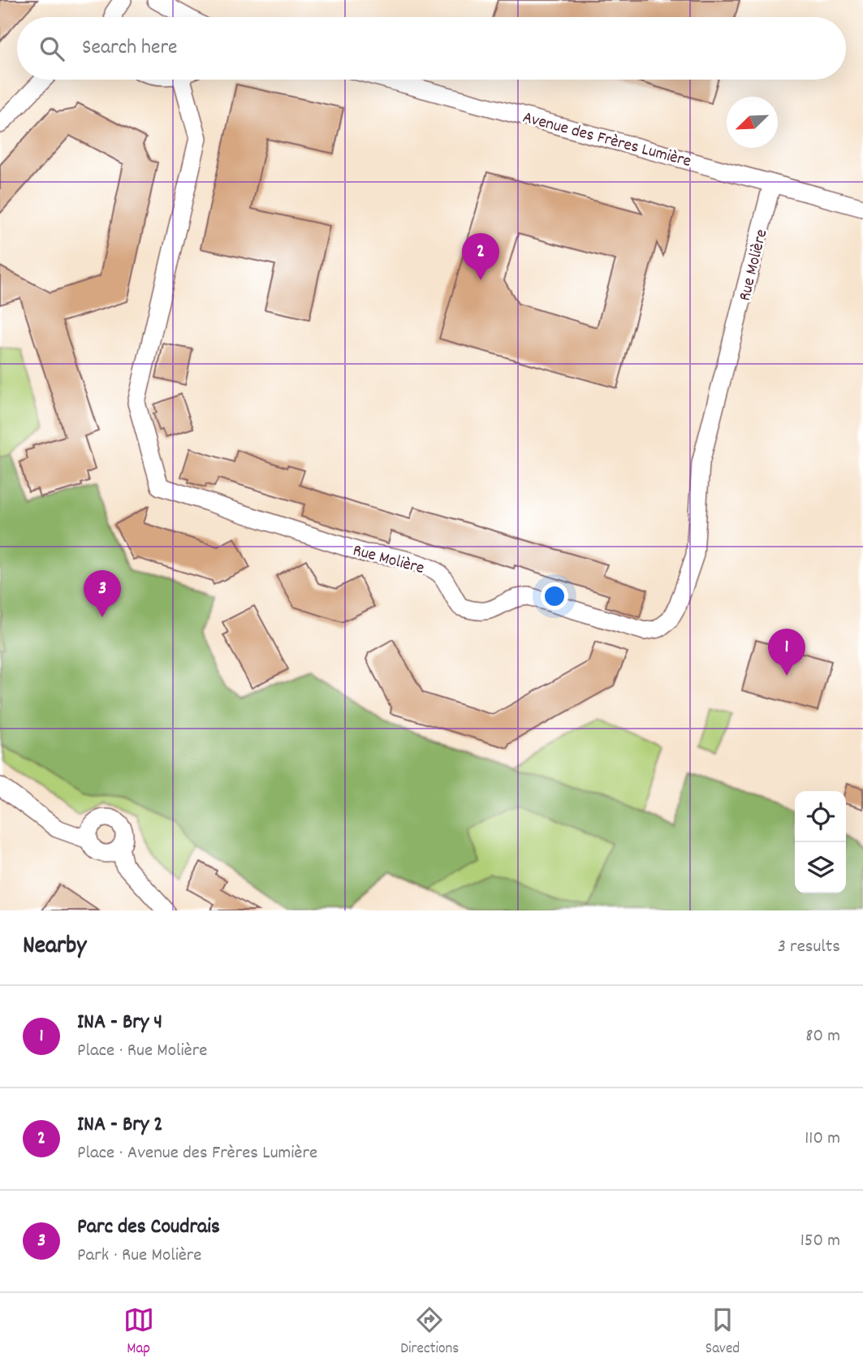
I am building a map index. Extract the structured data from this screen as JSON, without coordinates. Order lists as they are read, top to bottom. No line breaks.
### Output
{"streets":{"street":["Avenue des Frères Lumière","Rue Molière"]},"crossings":[["Avenue des Frères Lumière","Rue Molière"]],"north":"bottom left","page":{"search":"Search here","pins":["2","3","1"],"heading":["Nearby","3 results"],"list":[{"mark":"1","name":"INA - Bry 4","note":"Place · Rue Molière","value":"80 m"},{"mark":"2","name":"INA - Bry 2","note":"Place · Avenue des Frères Lumière","value":"110 m"},{"mark":"3","name":"Parc des Coudrais","note":"Park · Rue Molière","value":"150 m"}],"nav":["Map","Directions","Saved"]}}
